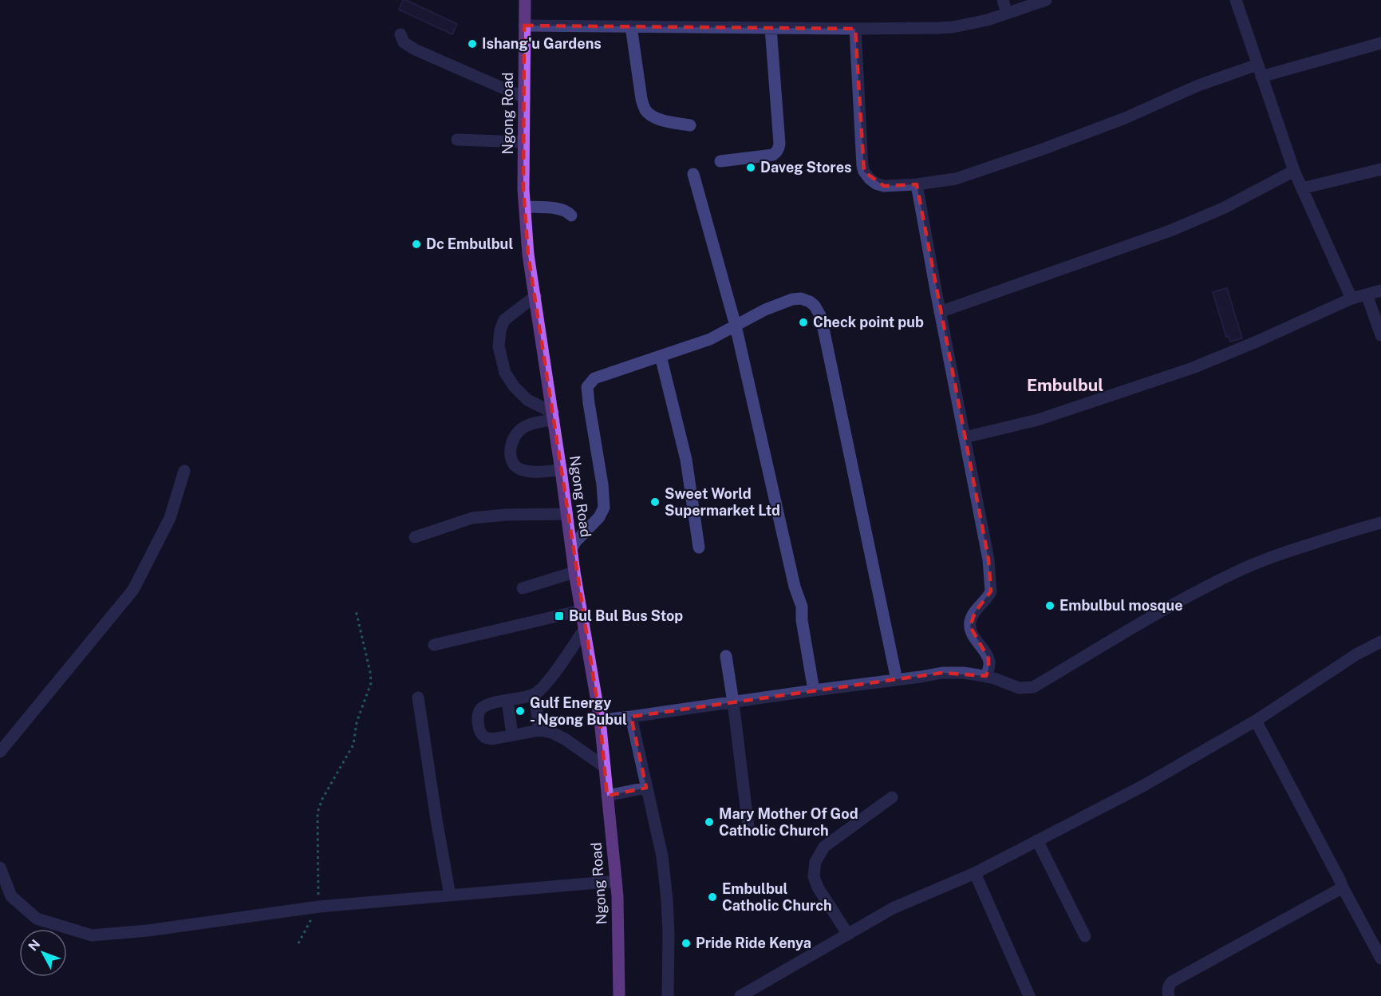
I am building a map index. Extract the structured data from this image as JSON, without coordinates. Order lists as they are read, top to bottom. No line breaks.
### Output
{"streets":{"main road":["Ngong Road"]},"districts":["Embulbul"],"places":{"other":["Ishang'u Gardens","Daveg Stores","Dc Embulbul","Check point pub","Sweet World Supermarket Ltd","Embulbul mosque","Gulf Energy - Ngong Bubul","Mary Mother Of God Catholic Church","Embulbul Catholic Church","Pride Ride Kenya"],"transit":["Bul Bul Bus Stop"]},"north":"top left"}
